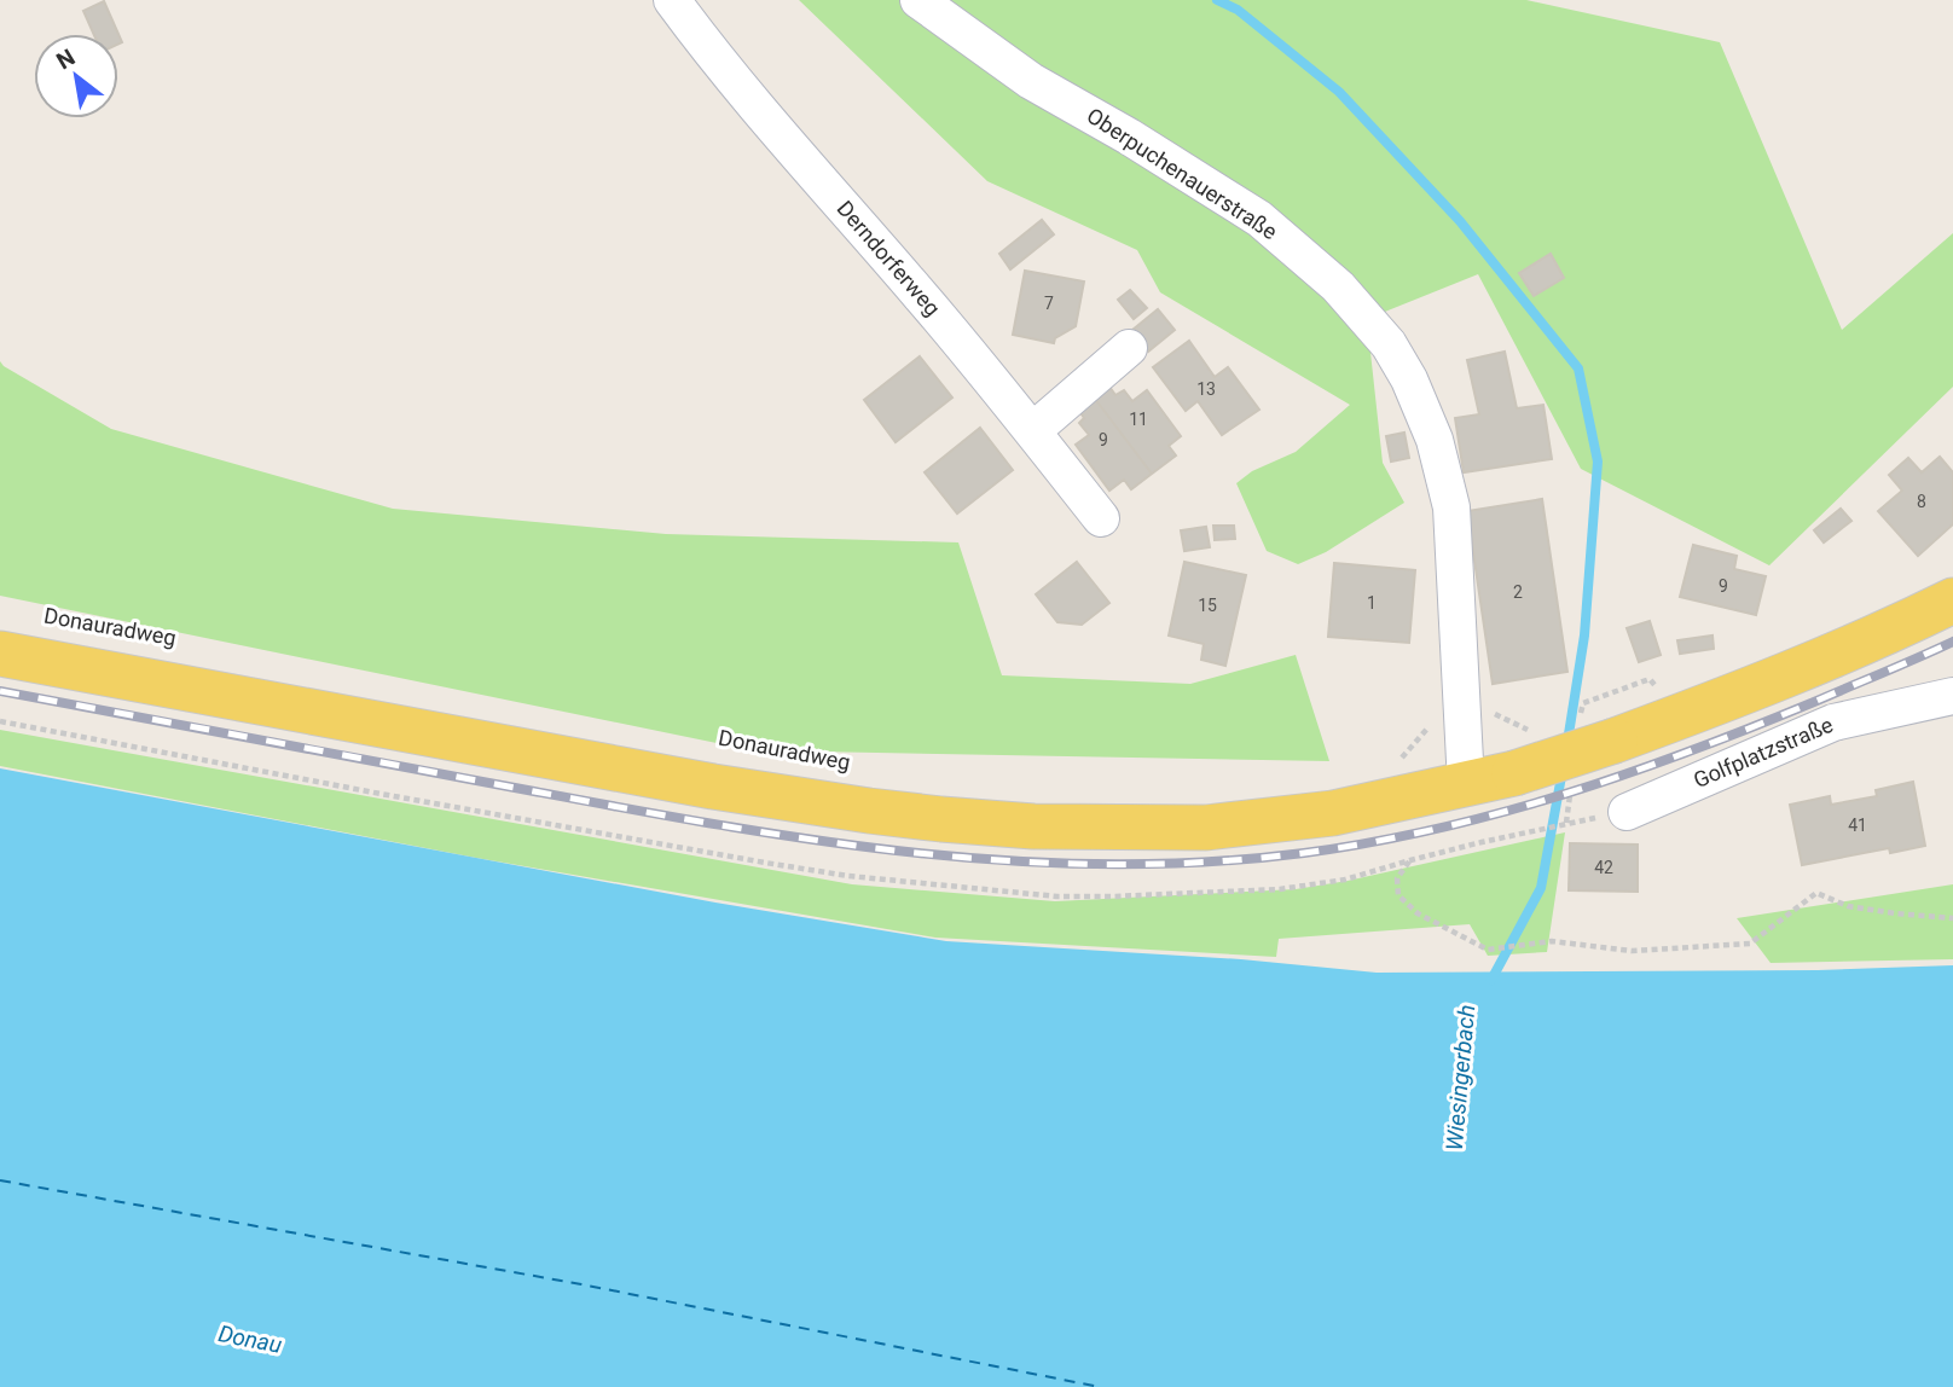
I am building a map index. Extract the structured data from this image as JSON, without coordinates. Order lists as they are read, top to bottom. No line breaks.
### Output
{"streets":{"street":["Oberpuchenauerstraße","Derndorferweg","Golfplatzstraße"]},"water":["Wiesingerbach","Donau"],"house_numbers":["7","13","11","9","8","9","2","1","15","41","42"],"north":"top left"}
